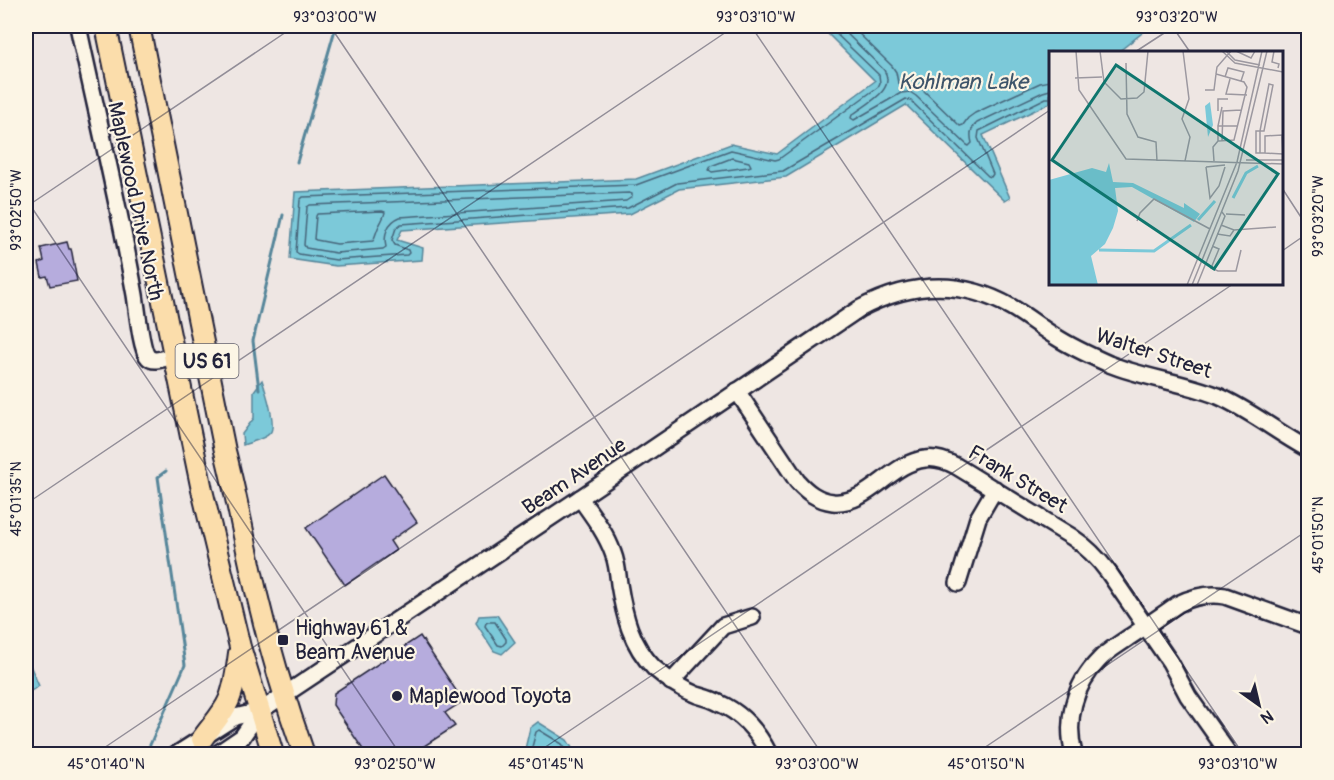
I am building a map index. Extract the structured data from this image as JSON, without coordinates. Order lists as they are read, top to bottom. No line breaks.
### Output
{"streets":{"main road":["US 61"],"street":["Maplewood Drive North","Walter Street","Beam Avenue","Frank Street"]},"crossings":[["Maplewood Drive North","US 61"],["Walter Street","Beam Avenue"],["US 61","Beam Avenue"],["Beam Avenue","Frank Street"]],"water":["Kohlman Lake"],"places":{"transit":["Highway 61 & Beam Avenue"],"other":["Maplewood Toyota"]},"north":"bottom right","coordinates":["93°03'00\"W","93°03'10\"W","93°03'20\"W","93°02'50\"W","45°01'35\"N","45°01'50\"N","45°01'40\"N","45°01'45\"N"]}
